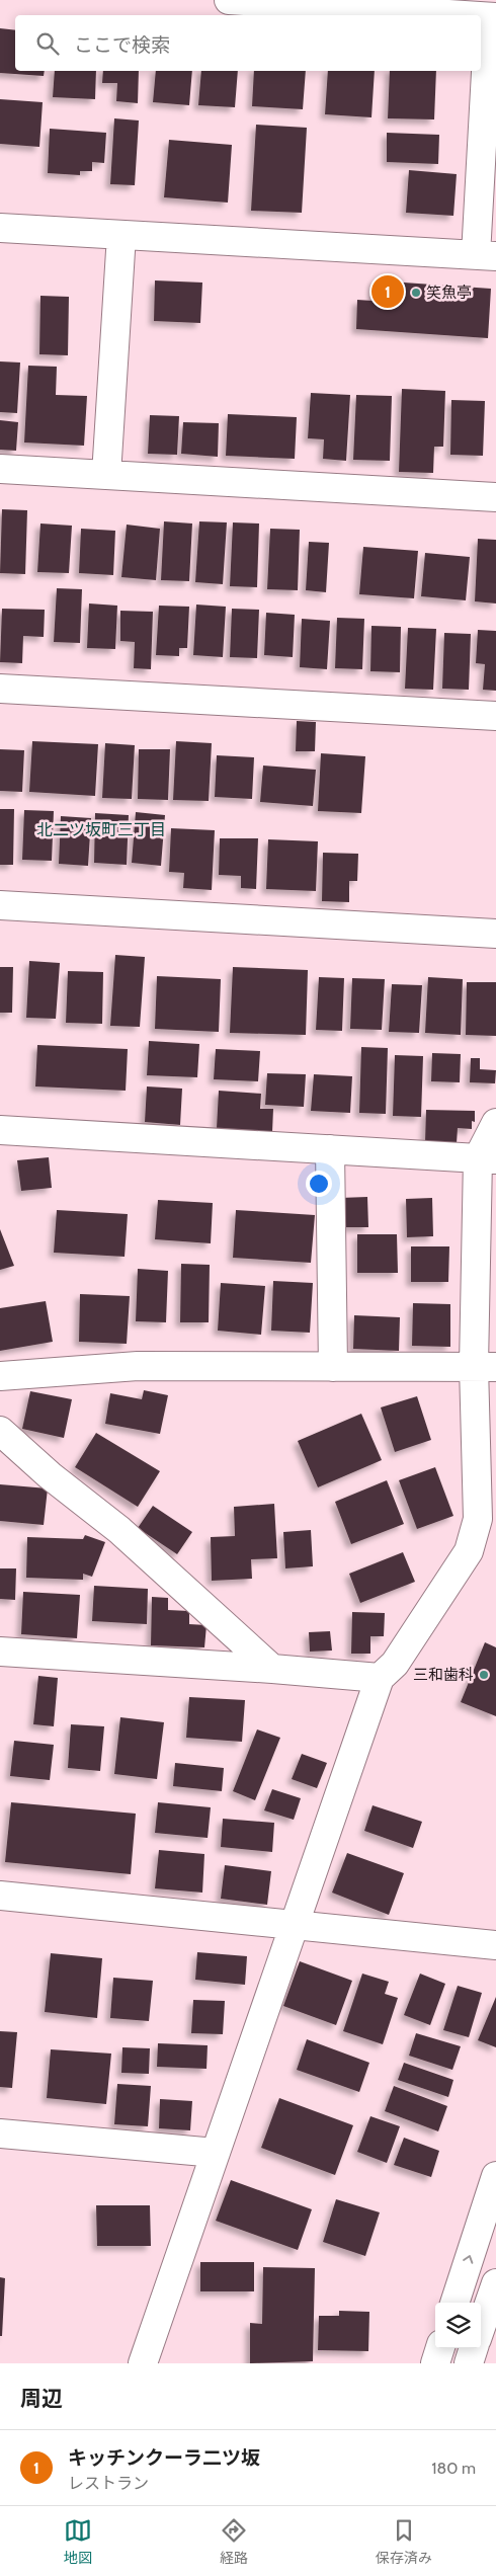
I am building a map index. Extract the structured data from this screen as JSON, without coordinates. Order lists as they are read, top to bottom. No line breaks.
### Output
{"districts":["北二ツ坂町三丁目"],"places":["笑魚亭","三和歯科"],"page":{"search":"ここで検索","pins":"1","heading":"周辺","list":[{"mark":"1","name":"キッチンクーラ二ツ坂","note":"レストラン","value":"180 m"}],"nav":["地図","経路","保存済み"]}}
